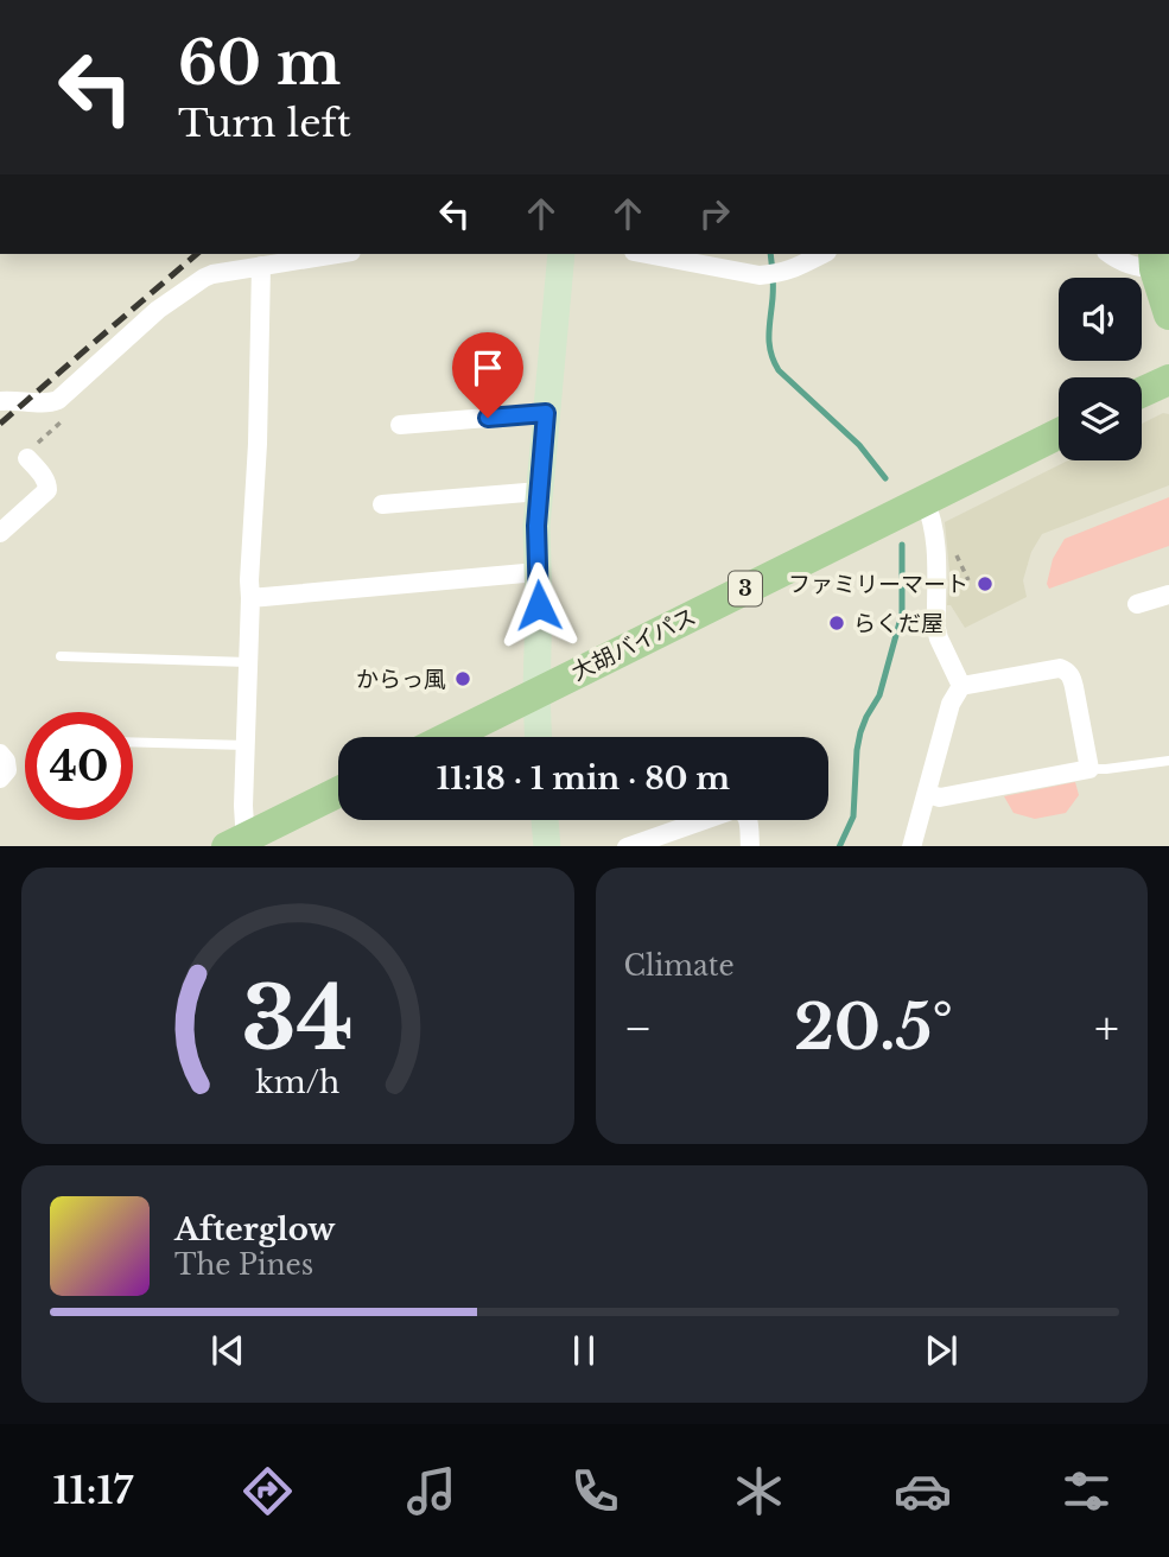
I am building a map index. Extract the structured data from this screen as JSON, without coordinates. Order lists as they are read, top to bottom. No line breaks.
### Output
{"streets":{"main road":["3","大胡バイパス"]},"places":["ファミリーマート","らくだ屋","からっ風"],"page":{"turn":["60 m","Turn left"],"limit":"40","trip":"11:18 · 1 min · 80 m","tile":"Climate","heat":["−","20.5°","+"],"song":["Afterglow","The Pines"],"tabs":"11:17","gauge":["34","km/h"]}}
